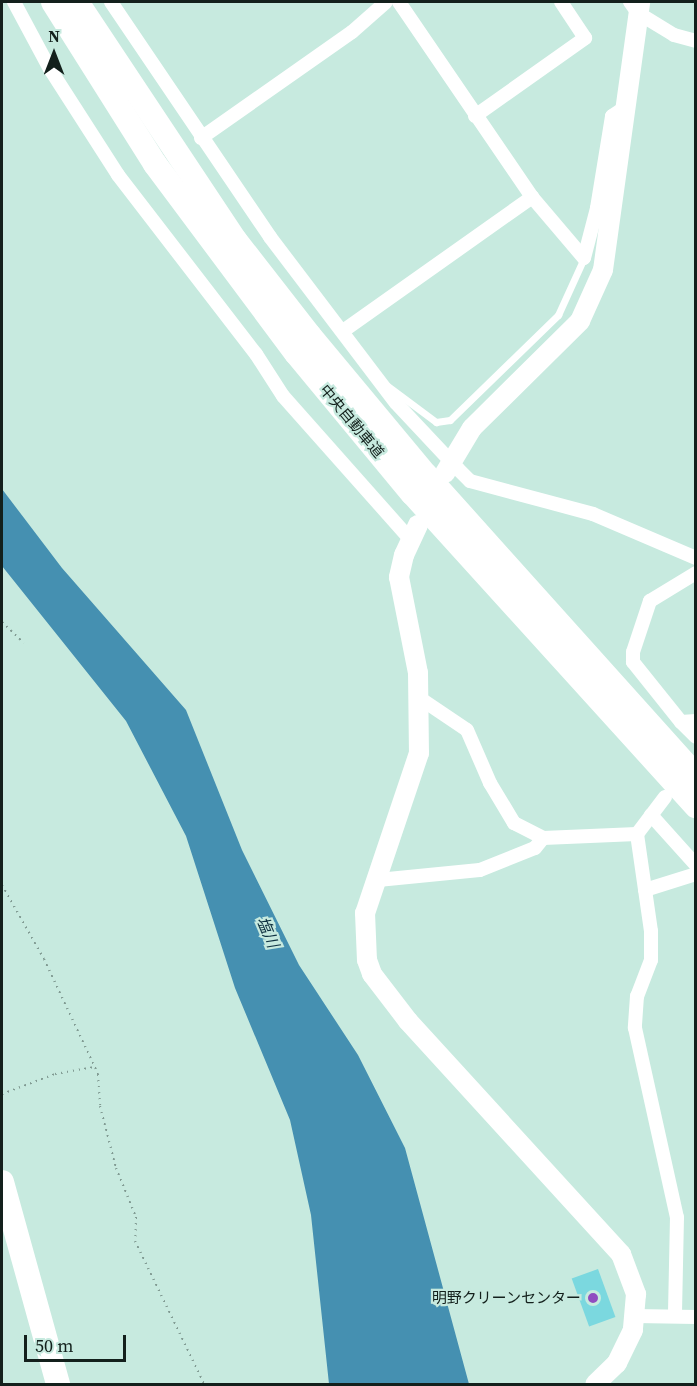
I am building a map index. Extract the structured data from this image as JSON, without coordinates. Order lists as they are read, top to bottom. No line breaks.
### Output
{"streets":{"highway":["中央自動車道"]},"water":["塩川"],"places":["明野クリーンセンター"],"scale_bar":"50 m","north":"top"}
